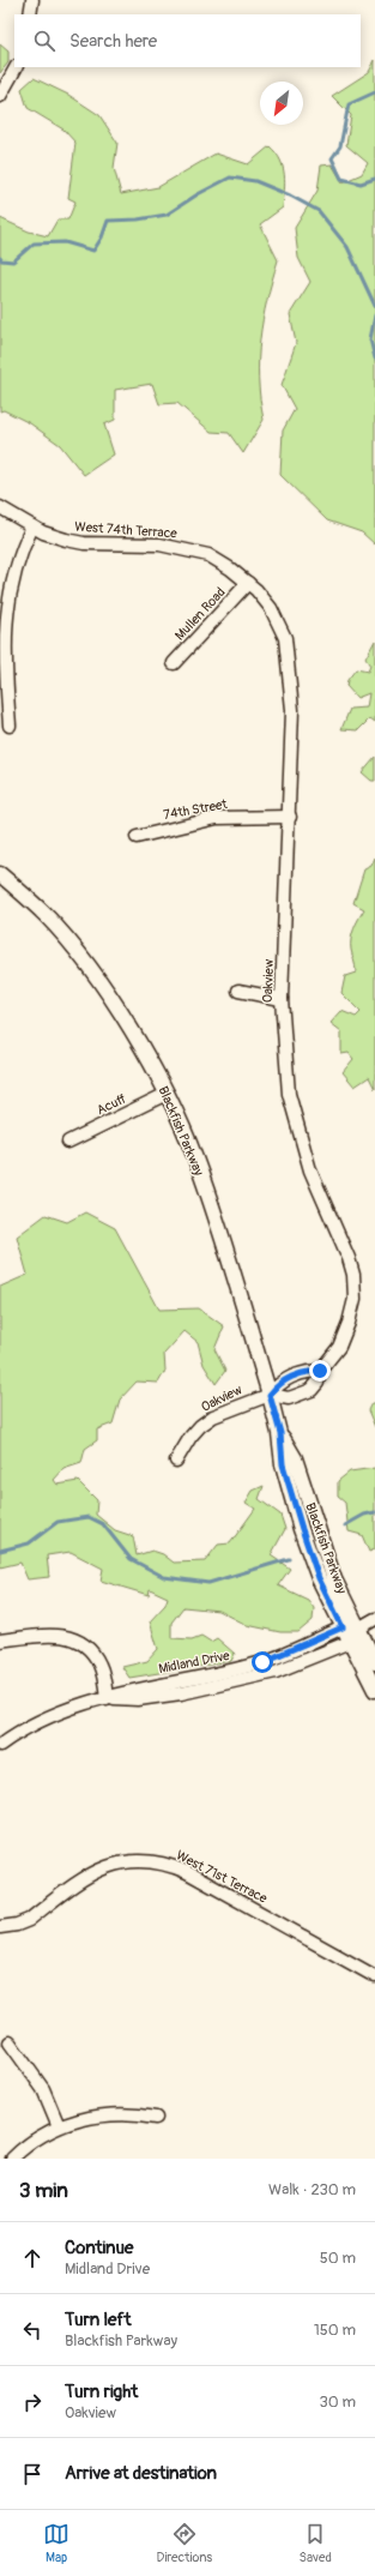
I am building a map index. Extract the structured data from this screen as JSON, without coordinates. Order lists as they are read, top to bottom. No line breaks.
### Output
{"streets":{"main road":["Blackfish Parkway"],"street":["West 74th Terrace","Mullen Road","74th Street","Oakview","Acuff","Midland Drive","West 71st Terrace"]},"crossings":[["West 74th Terrace","Mullen Road"],["West 74th Terrace","Oakview"],["Mullen Road","Oakview"],["74th Street","Oakview"],["Oakview","Blackfish Parkway"],["Acuff","Blackfish Parkway"],["Blackfish Parkway","Midland Drive"]],"north":"bottom left","page":{"search":"Search here","heading":["3 min","Walk · 230 m"],"list":[["Continue","Midland Drive","50 m"],["Turn left","Blackfish Parkway","150 m"],["Turn right","Oakview","30 m"],"Arrive at destination"],"nav":["Map","Directions","Saved"]}}
